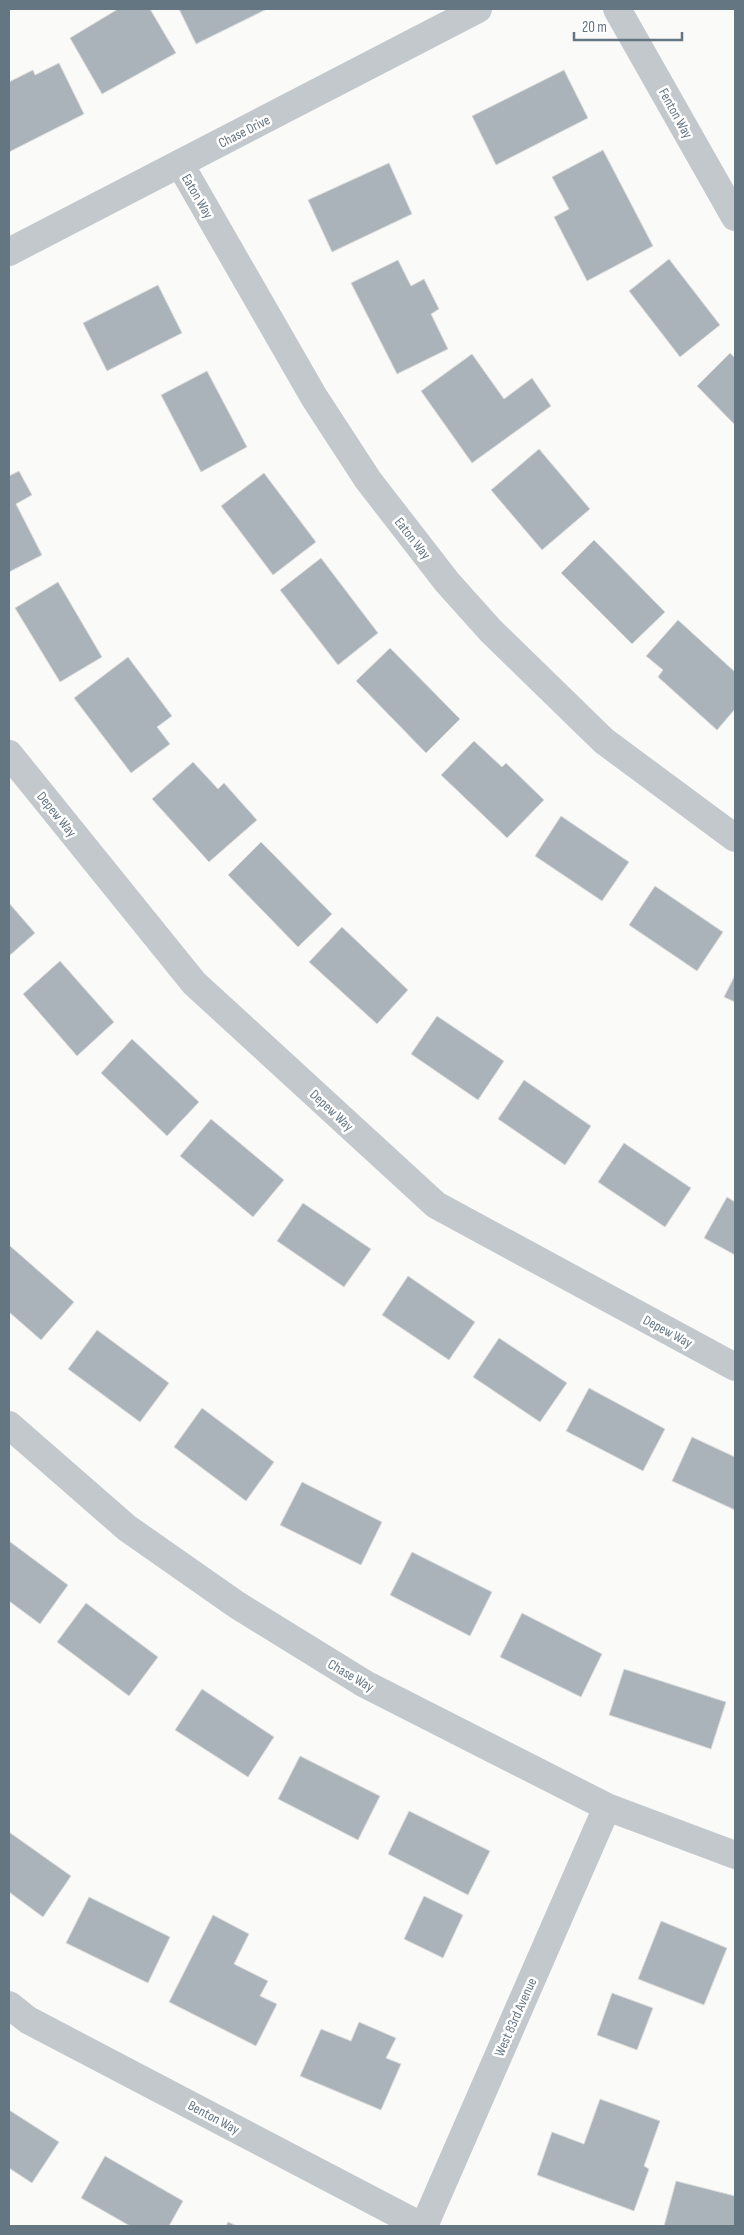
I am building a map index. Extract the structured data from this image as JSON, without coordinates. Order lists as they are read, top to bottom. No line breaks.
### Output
{"streets":{"street":["Fenton Way","Chase Drive","Eaton Way","Depew Way","Chase Way","West 83rd Avenue","Benton Way"]},"crossings":[["Chase Drive","Eaton Way"],["Chase Way","West 83rd Avenue"],["West 83rd Avenue","Benton Way"]],"scale_bar":"20 m"}
